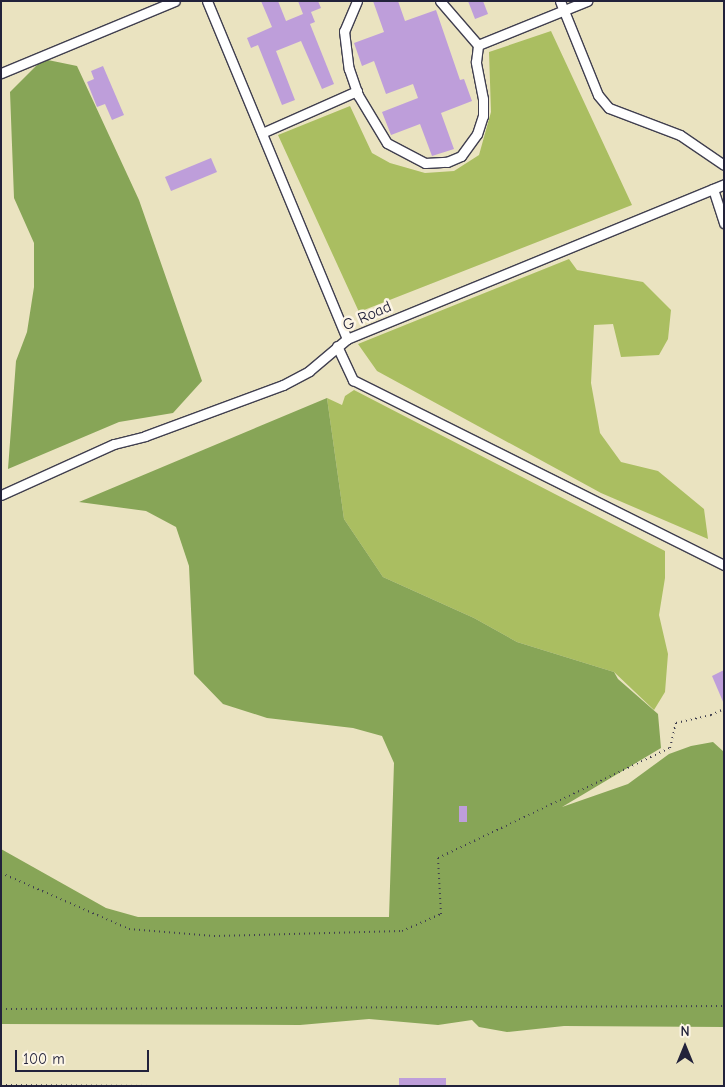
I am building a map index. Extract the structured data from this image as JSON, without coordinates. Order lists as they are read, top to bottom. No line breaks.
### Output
{"streets":{"street":["G Road"]},"scale_bar":"100 m","north":"top"}
